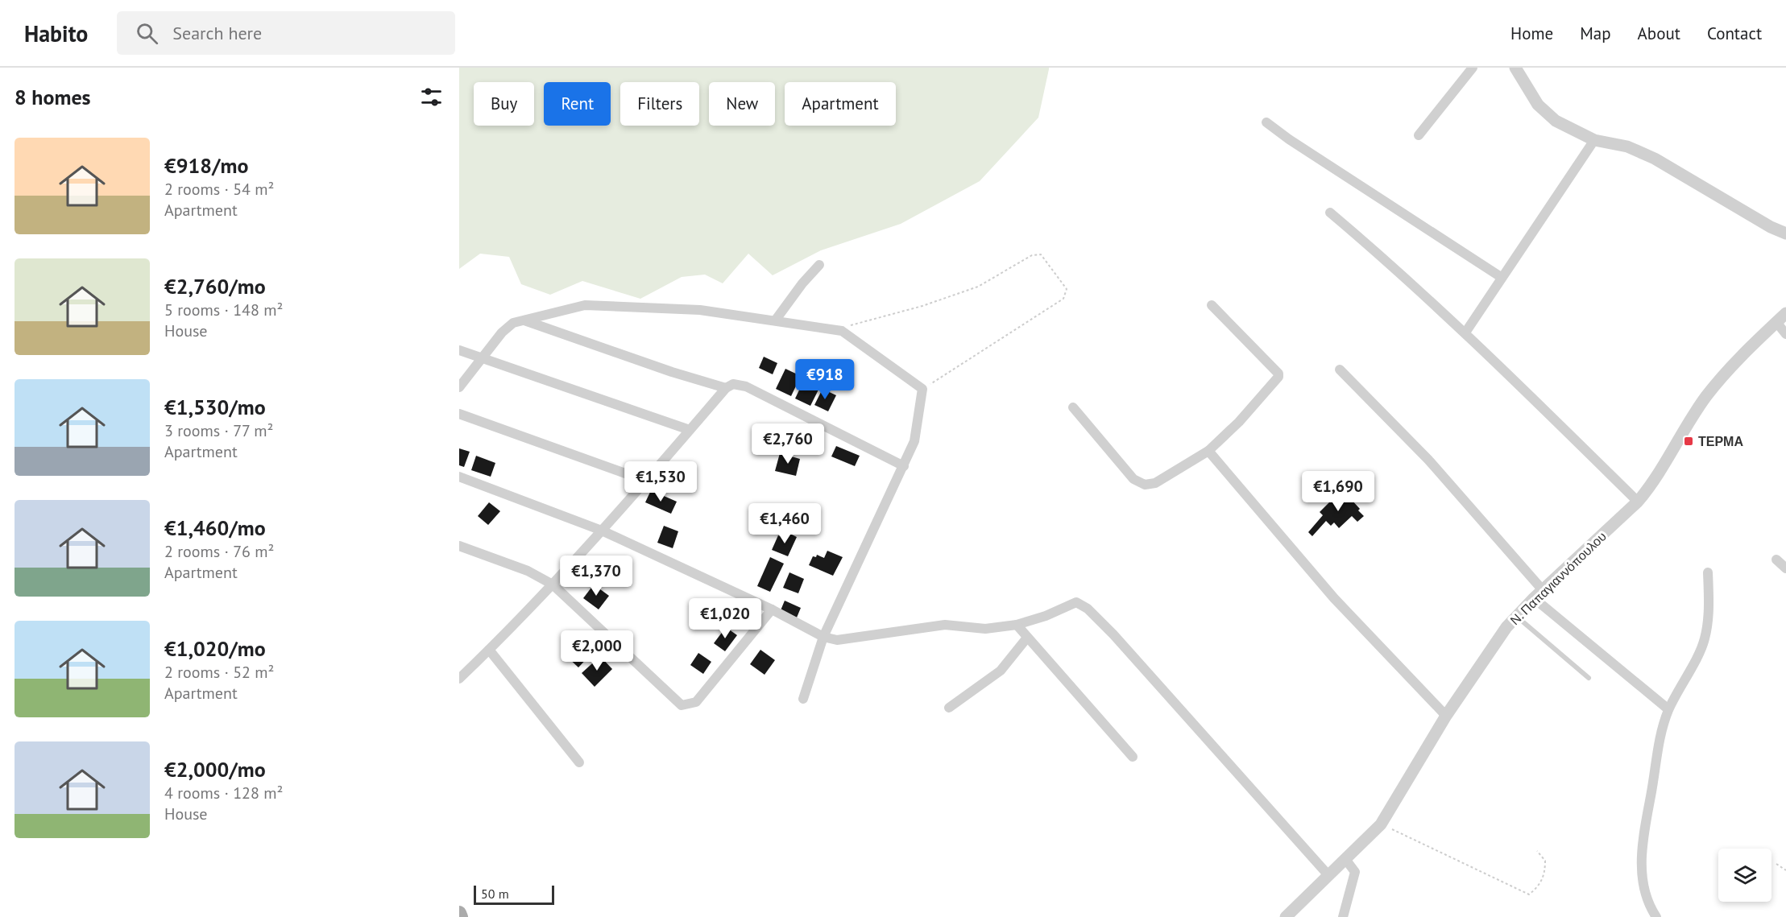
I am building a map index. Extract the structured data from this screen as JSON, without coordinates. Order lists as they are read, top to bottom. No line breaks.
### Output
{"streets":{"street":["Ν. Παπαγιαννόπουλου"]},"places":{"transit":["ΤΕΡΜΑ"]},"scale_bar":"50 m","page":{"header":"Habito","search":"Search here","nav":["Home","Map","About","Contact"],"heading":"8 homes","chip":["Buy","Rent","Filters","New","Apartment"],"list":[{"name":"€918/mo","note":"2 rooms · 54 m² · Apartment"},{"name":"€2,760/mo","note":"5 rooms · 148 m² · House"},{"name":"€1,530/mo","note":"3 rooms · 77 m² · Apartment"},{"name":"€1,460/mo","note":"2 rooms · 76 m² · Apartment"},{"name":"€1,020/mo","note":"2 rooms · 52 m² · Apartment"},{"name":"€2,000/mo","note":"4 rooms · 128 m² · House"}],"price":["€918","€2,760","€1,530","€1,690","€1,460","€1,370","€1,020","€2,000"],"scale":"50 m"}}
